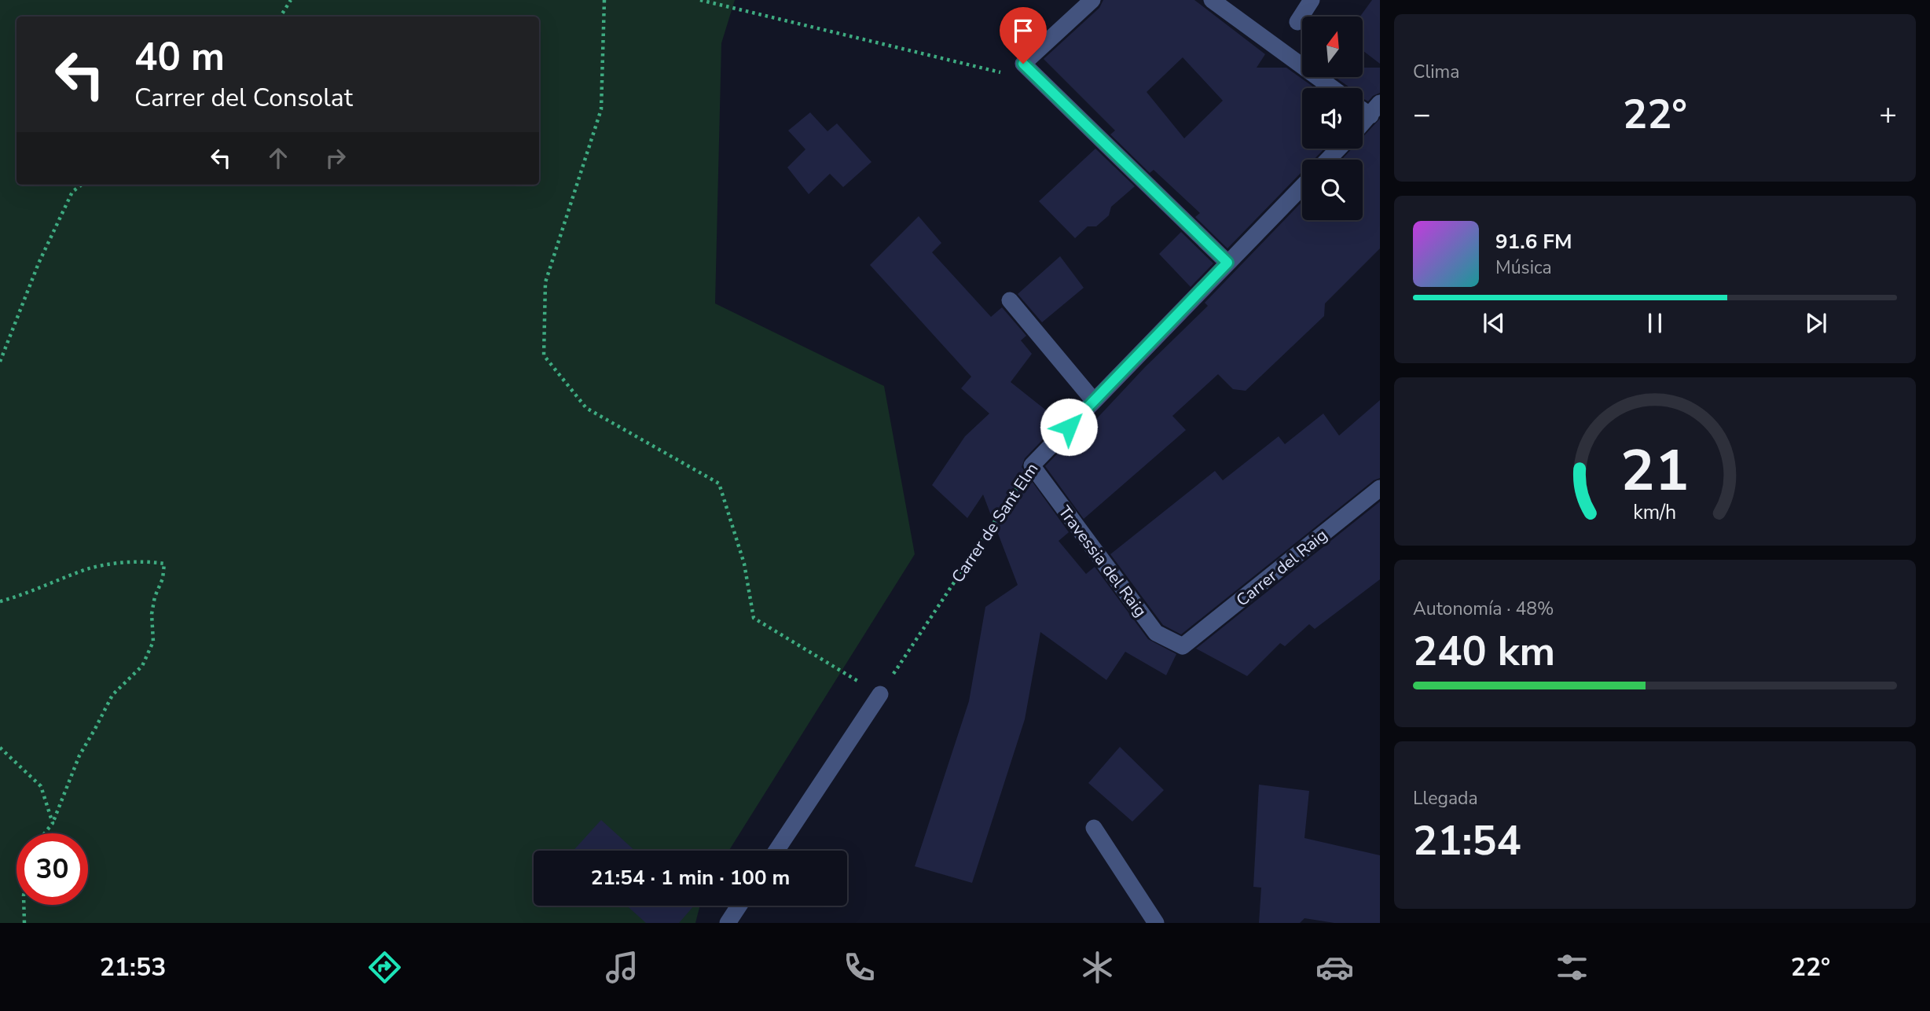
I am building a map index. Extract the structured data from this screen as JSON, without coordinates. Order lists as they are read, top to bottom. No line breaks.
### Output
{"streets":{"street":["Carrer de Sant Elm","Travessia del Raig","Carrer del Raig"]},"crossings":[["Carrer de Sant Elm","Travessia del Raig"],["Travessia del Raig","Carrer del Raig"]],"north":"top","page":{"tile":["Clima",["Autonomía · 48%","240 km"],["Llegada","21:54"]],"turn":["40 m","Carrer del Consolat"],"heat":["−","22°","+"],"song":["91.6 FM","Música"],"limit":"30","trip":"21:54 · 1 min · 100 m","tabs":["21:53","22°"],"gauge":["21","km/h"]}}
